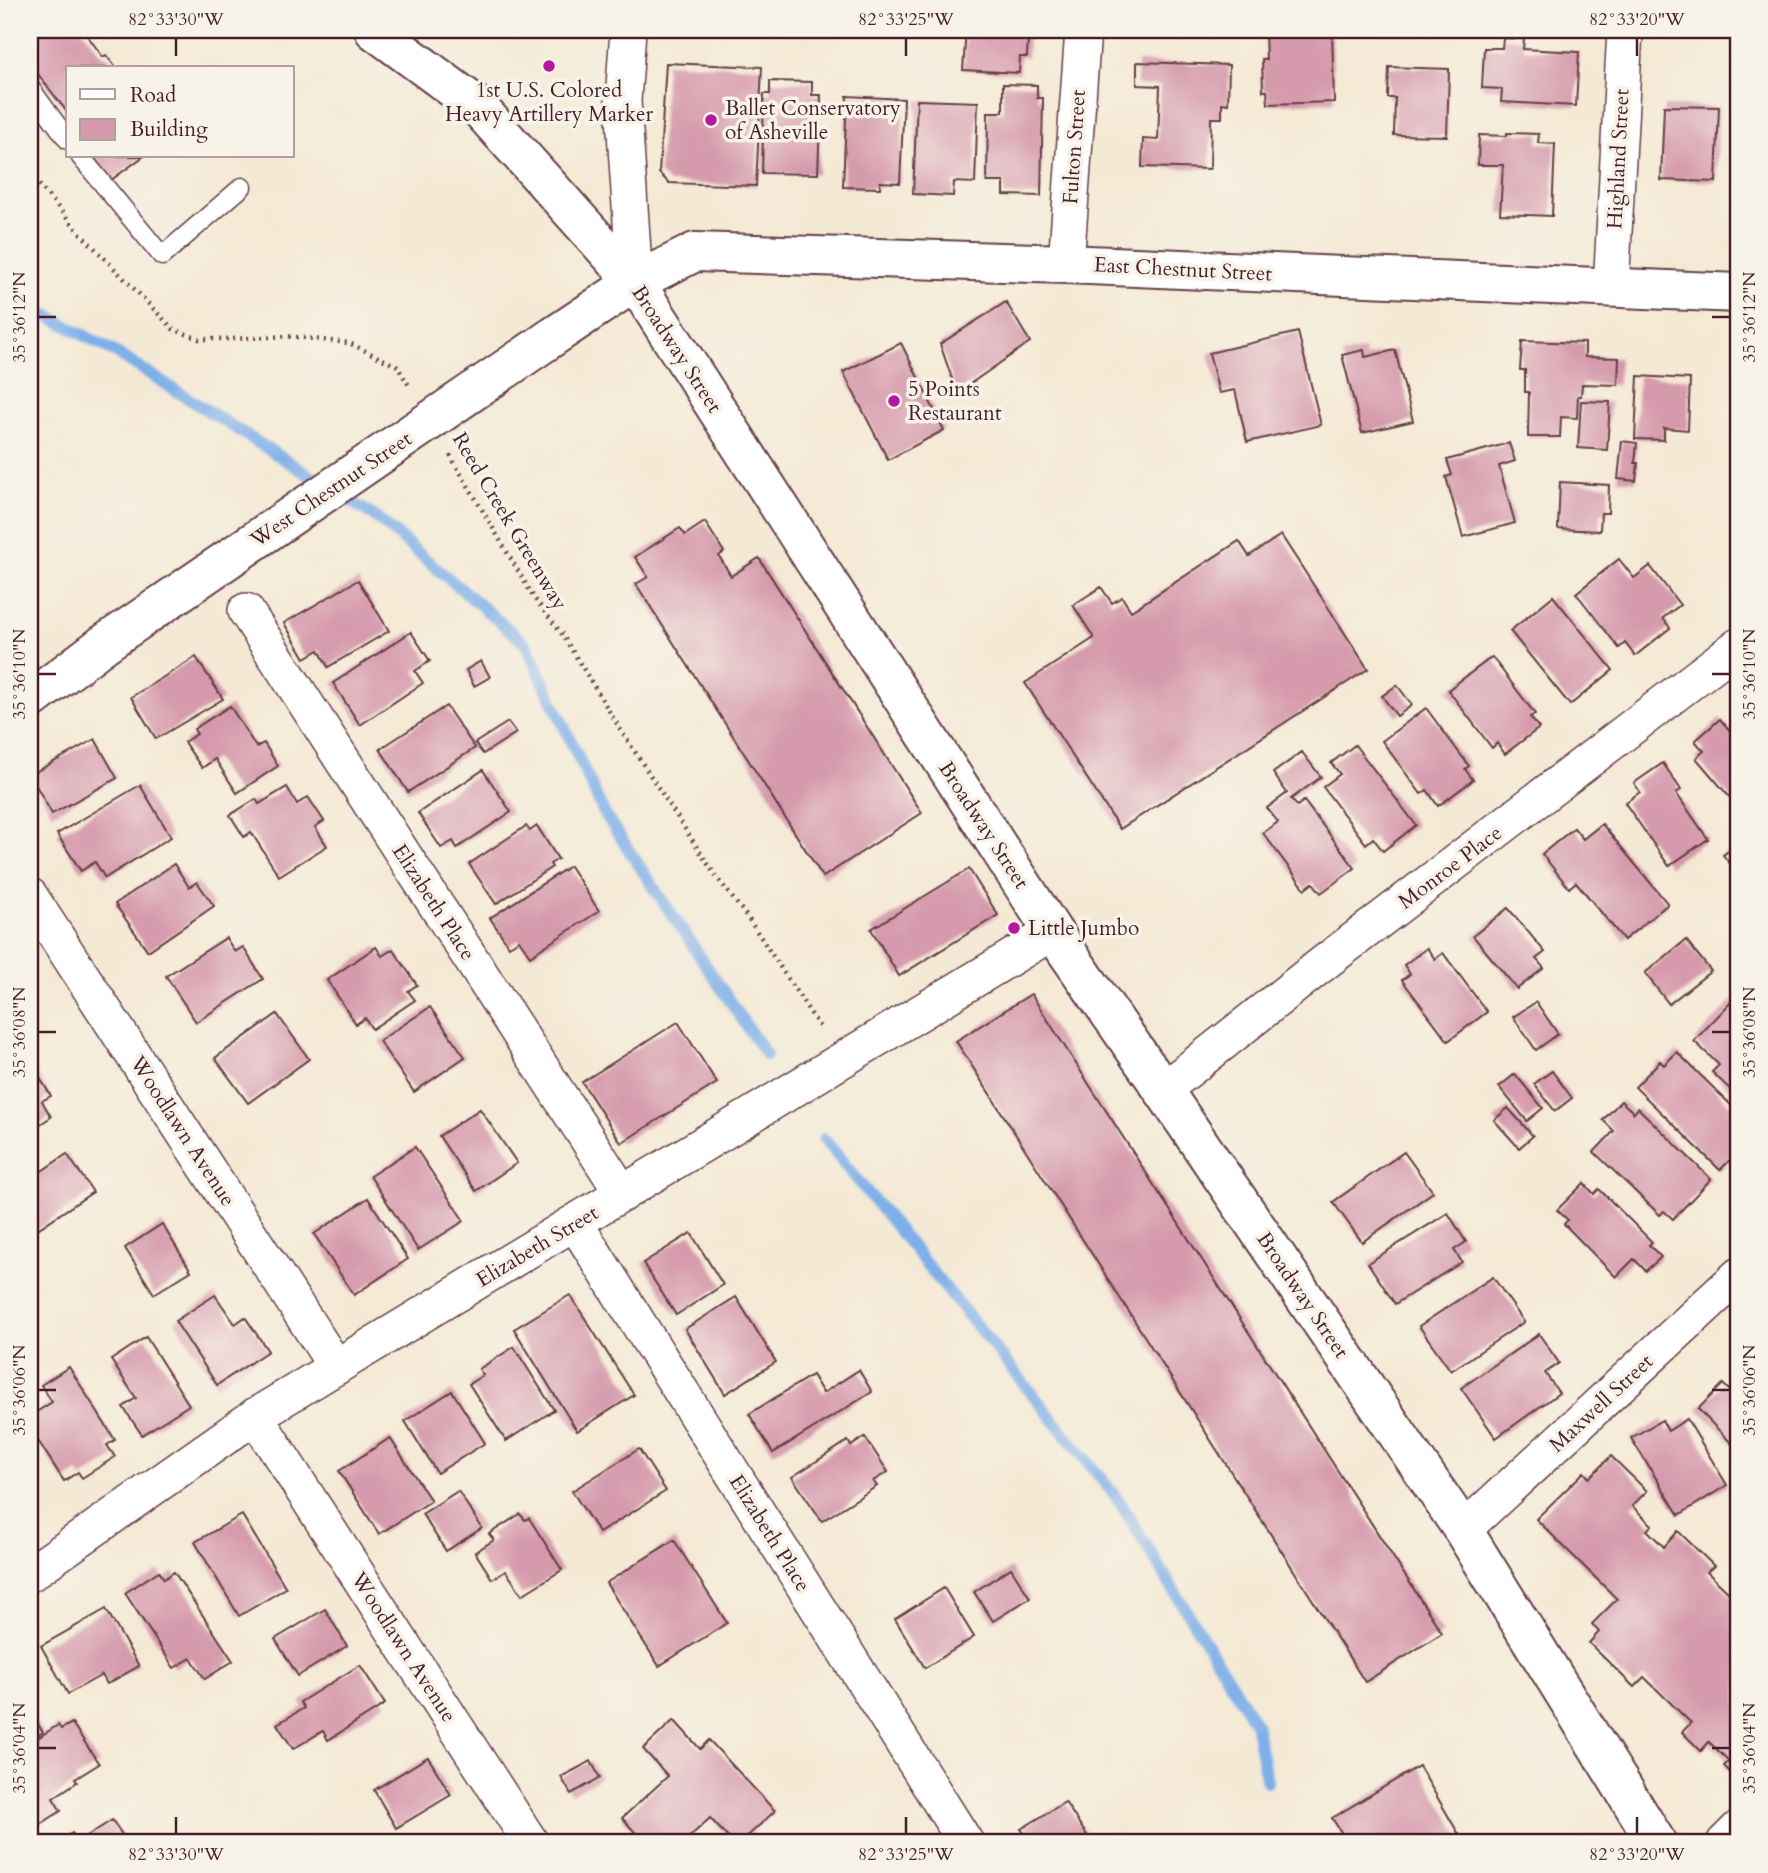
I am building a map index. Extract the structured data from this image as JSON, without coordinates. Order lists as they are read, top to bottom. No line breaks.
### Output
{"streets":{"main road":["East Chestnut Street","Broadway Street","West Chestnut Street"],"street":["Fulton Street","Highland Street","Monroe Place","Elizabeth Place","Woodlawn Avenue","Elizabeth Street","Maxwell Street"],"path":["Reed Creek Greenway"]},"crossings":[["Fulton Street","East Chestnut Street"],["Highland Street","East Chestnut Street"],["East Chestnut Street","Broadway Street"],["East Chestnut Street","West Chestnut Street"],["Broadway Street","West Chestnut Street"],["Broadway Street","Monroe Place"],["Broadway Street","Elizabeth Street"],["Broadway Street","Maxwell Street"],["Reed Creek Greenway","Elizabeth Street"],["Elizabeth Place","Elizabeth Street"],["Woodlawn Avenue","Elizabeth Street"]],"places":["1st U.S. Colored Heavy Artillery Marker","Ballet Conservatory of Asheville","5 Points Restaurant","Little Jumbo"],"legend":["Road","Building"],"coordinates":["82°33'30\"W","82°33'25\"W","82°33'20\"W","35°36'12\"N","35°36'10\"N","35°36'08\"N","35°36'06\"N","35°36'04\"N"]}
